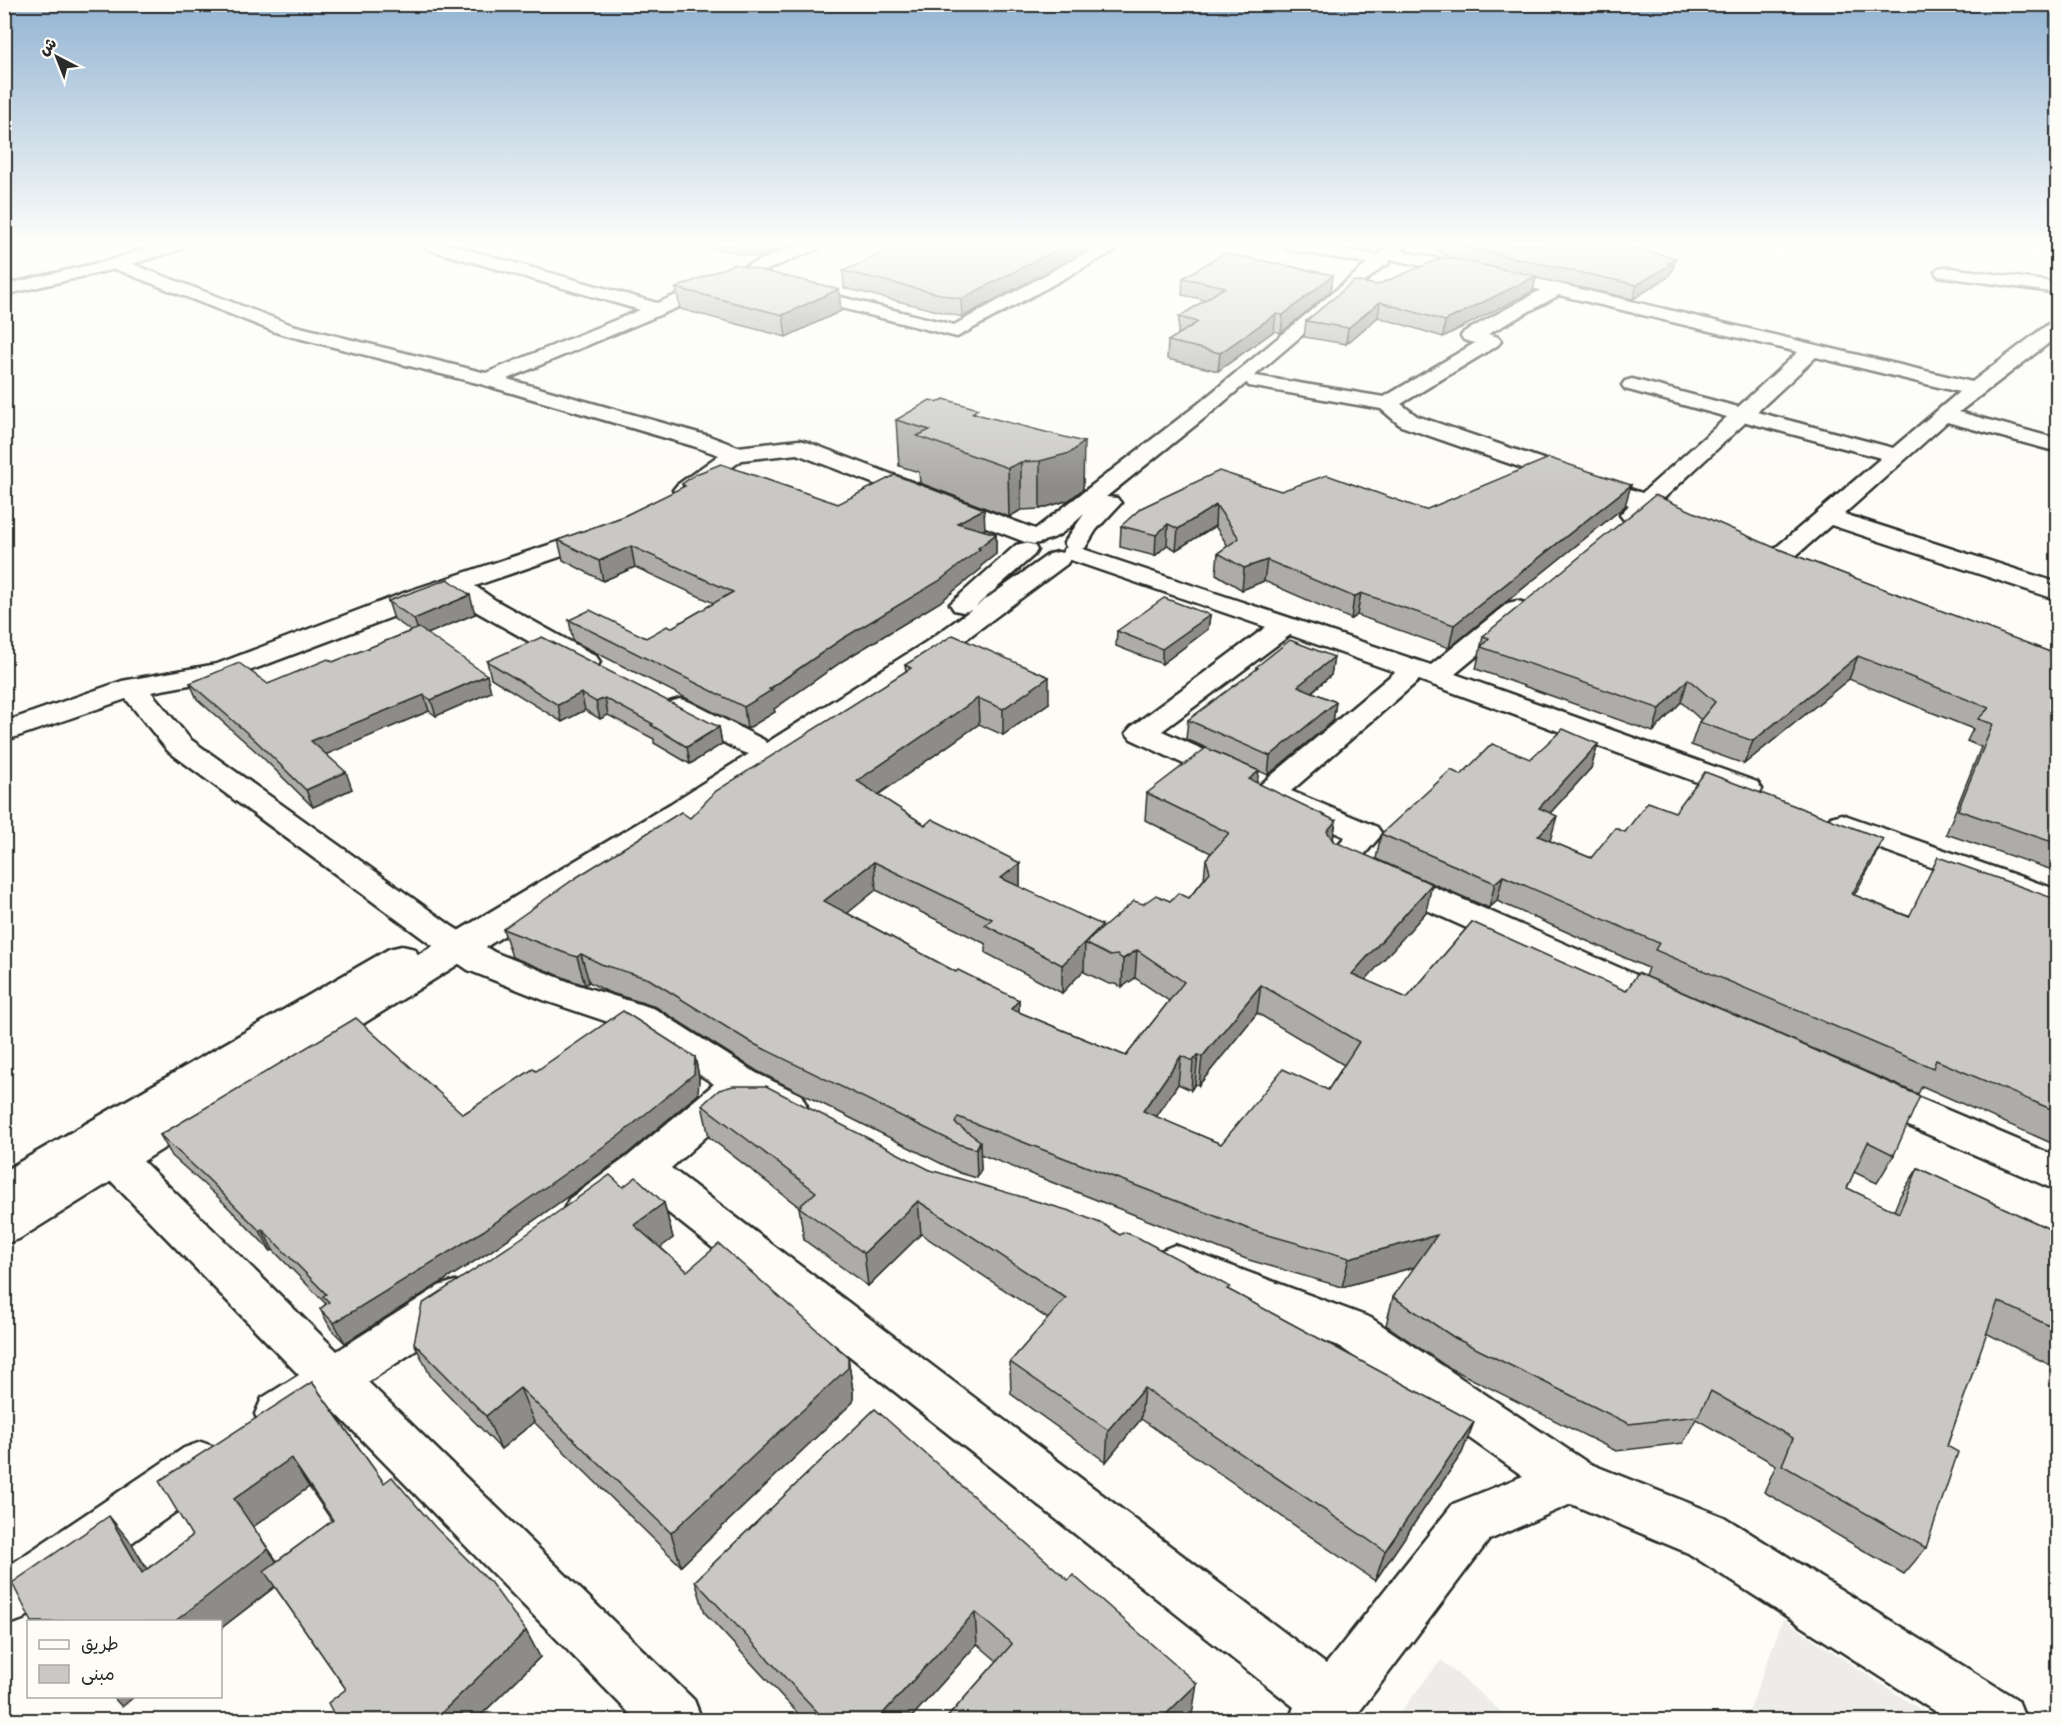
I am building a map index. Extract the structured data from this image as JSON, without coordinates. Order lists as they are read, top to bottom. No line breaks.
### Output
{"legend":["طريق","مبنى"],"north":"top left"}
